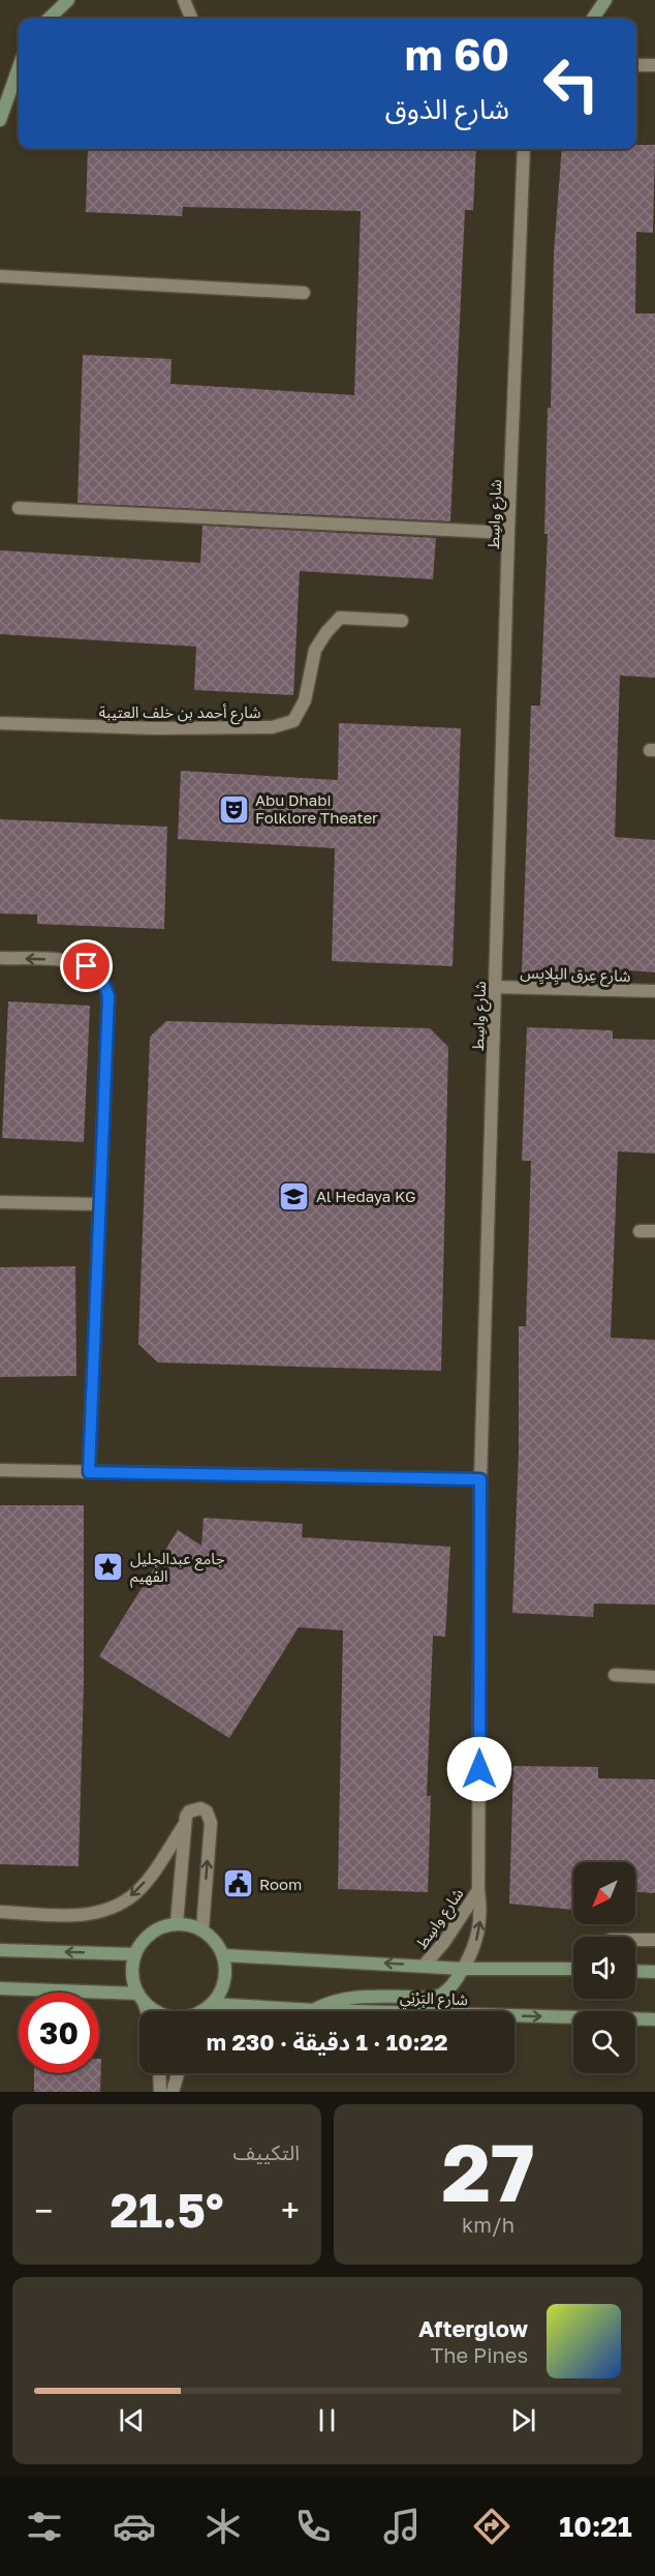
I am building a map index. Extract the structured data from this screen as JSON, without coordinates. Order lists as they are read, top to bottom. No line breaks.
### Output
{"streets":{"street":["شارع واسِط","شارع أحمد بن خلف العتيبة","شارع عِرق اليِلايِس","شارع البَرْنِي"]},"crossings":[["شارع واسِط","شارع عِرق اليِلايِس"],["شارع واسِط","شارع البَرْنِي"]],"places":{"theatre":["Abu Dhabi Folklore Theater"],"school or university":["Al Hedaya KG"],"place":["جامع عبدالجليل الفهيم"],"public building":["Room"]},"north":"bottom left","page":{"turn":["60 m","شارع الذوق"],"limit":"30","trip":"10:22 · 1 دقيقة · 230 m","tile":[["27","km/h"],"التكييف"],"heat":["−","21.5°","+"],"song":["Afterglow","The Pines"],"tabs":"10:21"}}
